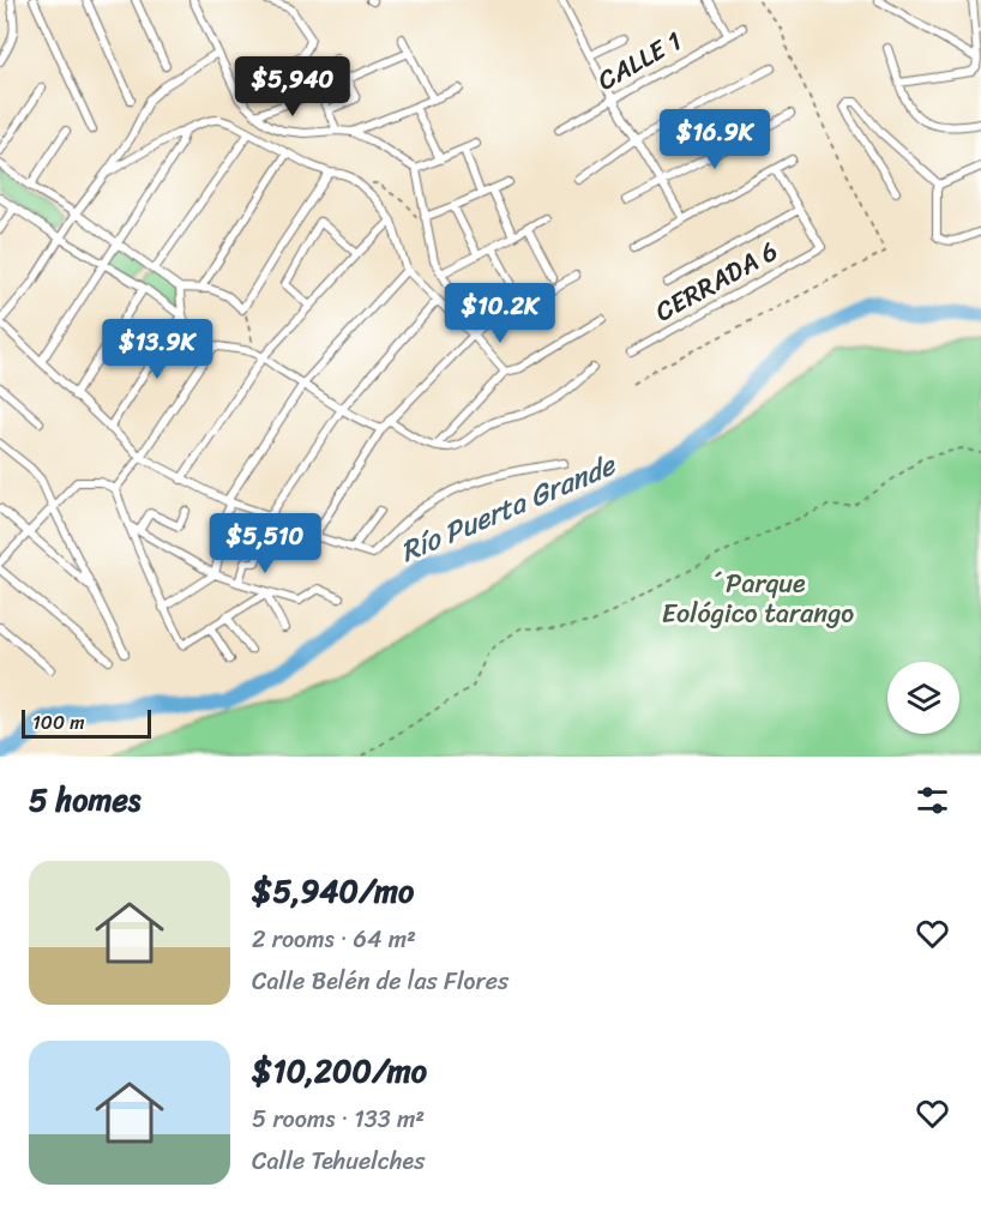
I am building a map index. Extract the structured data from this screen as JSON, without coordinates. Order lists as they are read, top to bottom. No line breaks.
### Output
{"streets":{"street":["CALLE 1","CERRADA 6"]},"water":["Río Puerta Grande"],"parks":["´Parque Eológico tarango"],"scale_bar":"100 m","page":{"price":["$5,940","$16.9K","$10.2K","$13.9K","$5,510"],"scale":"100 m","heading":"5 homes","list":[{"name":"$5,940/mo","note":"2 rooms · 64 m² · Calle Belén de las Flores"},{"name":"$10,200/mo","note":"5 rooms · 133 m² · Calle Tehuelches"}]}}
